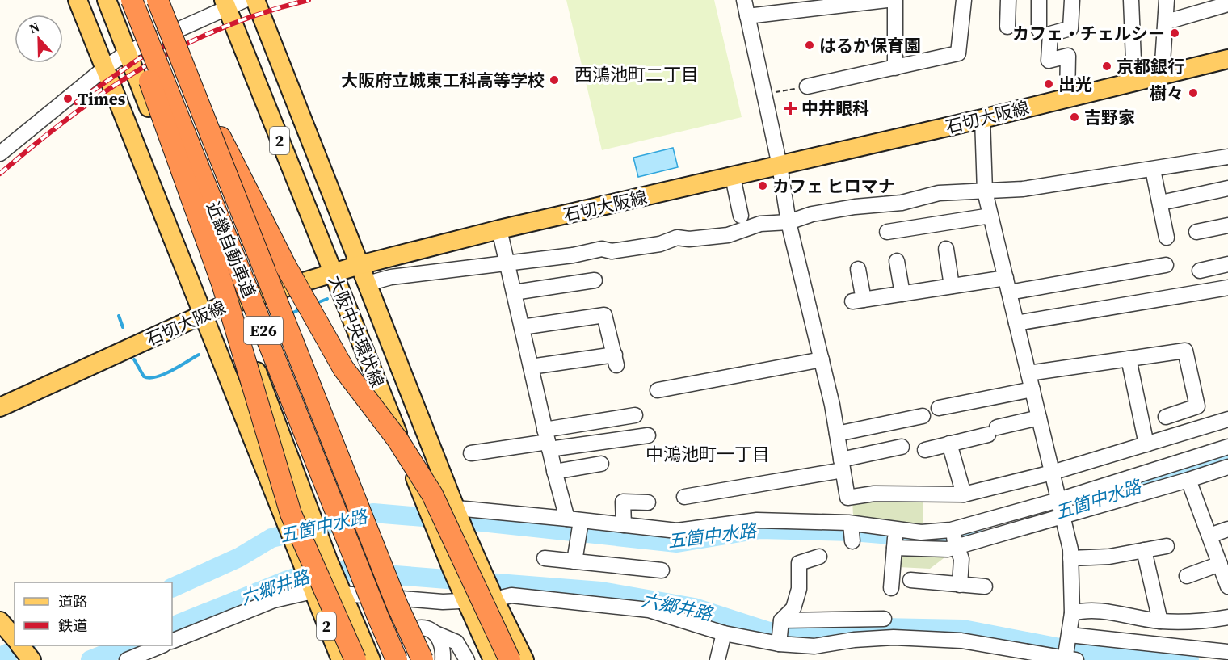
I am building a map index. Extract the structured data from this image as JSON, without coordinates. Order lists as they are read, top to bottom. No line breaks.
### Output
{"streets":{"highway":["近畿自動車道","E26"],"main road":["石切大阪線","2","大阪中央環状線"]},"crossings":[["石切大阪線","2"],["石切大阪線","大阪中央環状線"]],"districts":["西鴻池町二丁目","中鴻池町一丁目"],"water":["五箇中水路","六郷井路"],"places":{"other":["カフェ・チェルシー","はるか保育園","京都銀行","大阪府立城東工科高等学校","出光","樹々","Times","吉野家","カフェ ヒロマナ"],"health":["中井眼科"]},"legend":["道路","鉄道"],"north":"top"}
